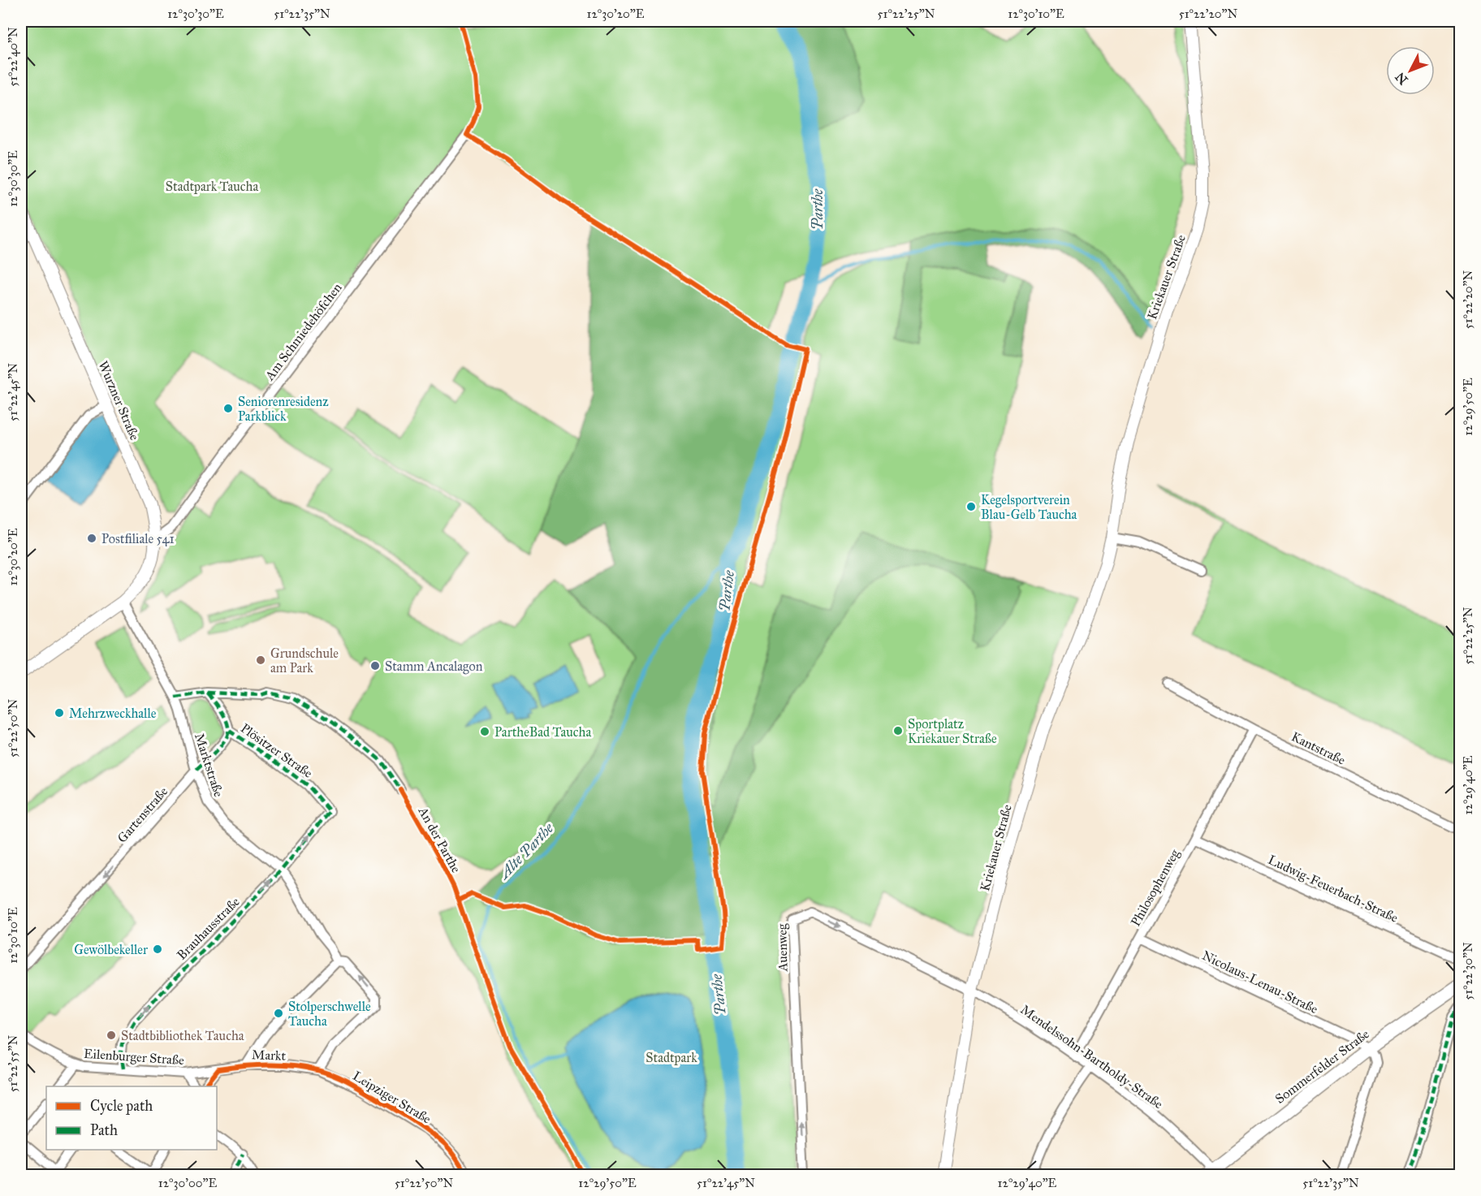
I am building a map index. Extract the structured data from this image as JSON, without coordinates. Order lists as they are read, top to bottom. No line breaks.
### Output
{"streets":{"main road":["Sommerfelder Straße"],"street":["Kriekauer Straße","Am Schmiedehöfchen","Wurzner Straße","Kantstraße","Plösitzer Straße","Marktstraße","Gartenstraße","Philosophenweg","Ludwig-Feuerbach-Straße","Brauhausstraße","Auenweg","Nicolaus-Lenau-Straße","Markt","Eilenburger Straße","Mendelssohn-Bartholdy-Straße","Leipziger Straße"],"cycle path":["An der Parthe"]},"crossings":[["Kriekauer Straße","Auenweg"],["Kriekauer Straße","Mendelssohn-Bartholdy-Straße"],["Am Schmiedehöfchen","Wurzner Straße"],["Wurzner Straße","Marktstraße"],["Kantstraße","Philosophenweg"],["Plösitzer Straße","Gartenstraße"],["Plösitzer Straße","Brauhausstraße"],["Marktstraße","Gartenstraße"],["Marktstraße","Brauhausstraße"],["Marktstraße","Markt"],["Philosophenweg","Ludwig-Feuerbach-Straße"],["Philosophenweg","Nicolaus-Lenau-Straße"],["Philosophenweg","Mendelssohn-Bartholdy-Straße"],["Brauhausstraße","Eilenburger Straße"],["Auenweg","Mendelssohn-Bartholdy-Straße"],["Nicolaus-Lenau-Straße","Sommerfelder Straße"],["Markt","Eilenburger Straße"],["Markt","Leipziger Straße"],["Mendelssohn-Bartholdy-Straße","Sommerfelder Straße"]],"one_way":["Gartenstraße","Brauhausstraße"],"water":["Parthe","Alte Parthe"],"parks":["Stadtpark Taucha","Stadtpark"],"places":["Seniorenresidenz Parkblick","Kegelsportverein Blau-Gelb Taucha","Postfiliale 541","Grundschule am Park","Stamm Ancalagon","Mehrzweckhalle","Sportplatz Kriekauer Straße","PartheBad Taucha","Gewölbekeller","Stolperschwelle Taucha","Stadtbibliothek Taucha"],"legend":["Cycle path","Path"],"north":"bottom left","coordinates":["12°30'30\"E","51°22'35\"N","12°30'20\"E","51°22'25\"N","12°30'10\"E","51°22'20\"N","51°22'40\"N","51°22'45\"N","12°29'50\"E","51°22'50\"N","12°29'40\"E","51°22'30\"N","51°22'55\"N","12°30'00\"E"]}
